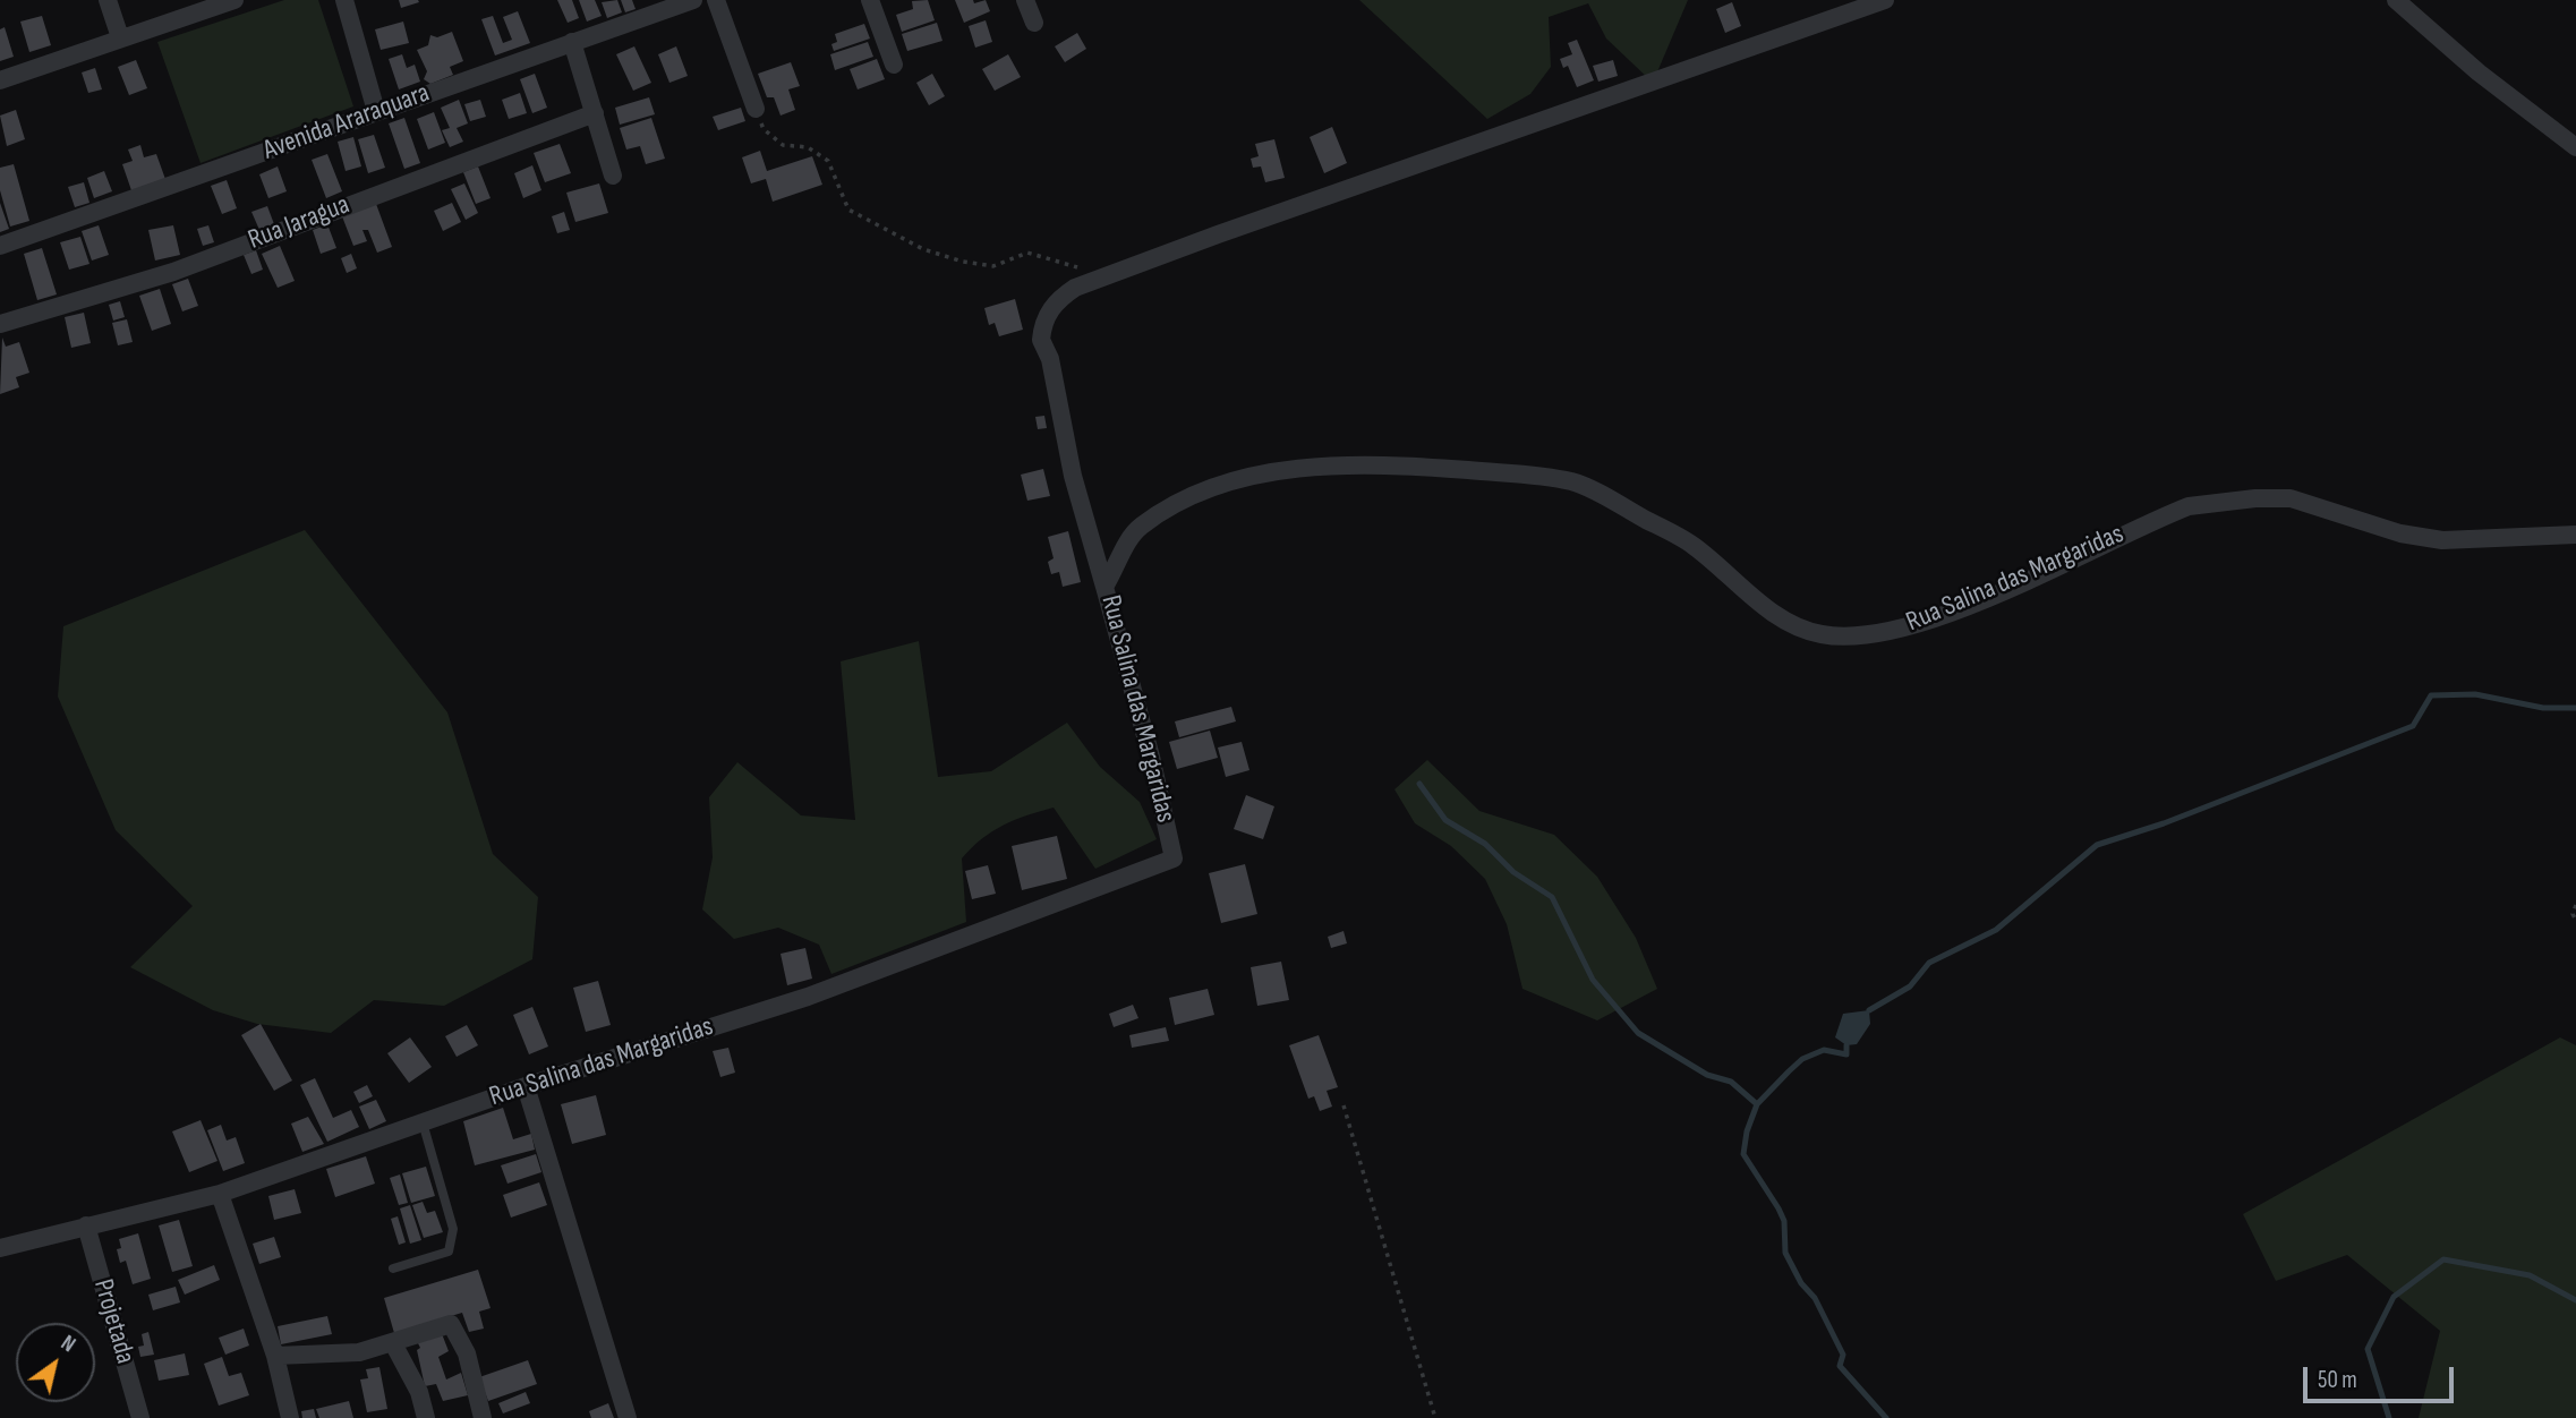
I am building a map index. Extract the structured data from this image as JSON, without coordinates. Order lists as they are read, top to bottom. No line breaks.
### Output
{"streets":{"street":["Avenida Araraquara","Rua Jaragua","Rua Salina das Margaridas","Projetada"]},"crossings":[["Rua Salina das Margaridas","Projetada"]],"scale_bar":"50 m","north":"top right"}
